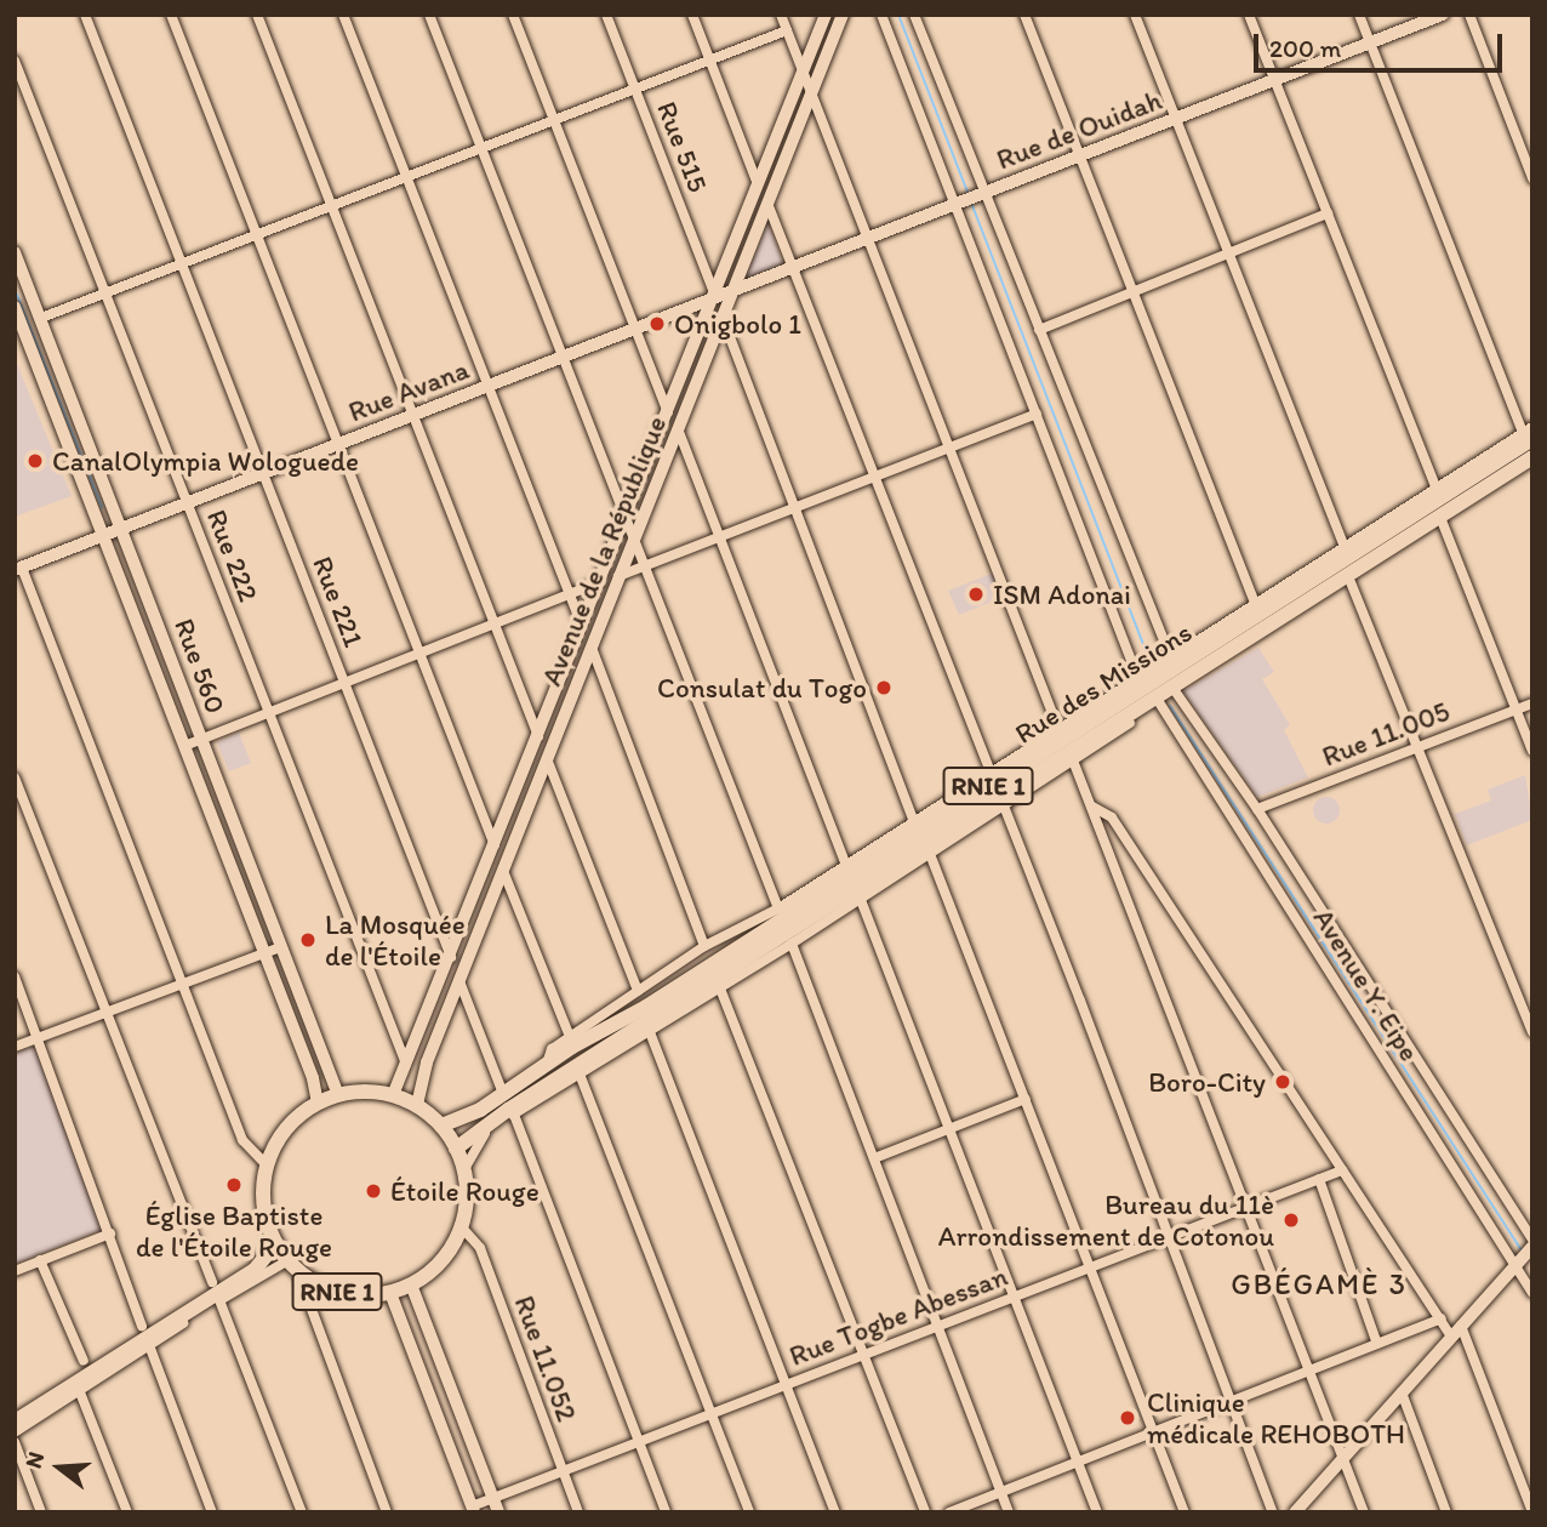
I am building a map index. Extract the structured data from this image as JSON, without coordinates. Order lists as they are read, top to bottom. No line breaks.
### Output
{"streets":{"highway":["Rue des Missions","RNIE 1"],"main road":["Rue de Ouidah","Rue Avana","Avenue de la République","Rue 560"],"street":["Rue 515","Rue 222","Rue 221","Rue 11.005","Avenue Y. Eipe","Rue Togbe Abessan","Rue 11.052"]},"crossings":[["Rue de Ouidah","Rue 515"],["Rue de Ouidah","Rue Avana"],["Rue de Ouidah","Avenue de la République"],["Rue 515","Rue Avana"],["Rue 515","Avenue de la République"],["Rue Avana","Avenue de la République"],["Rue Avana","Rue 222"],["Rue Avana","Rue 221"],["Rue Avana","Rue 560"],["Avenue de la République","Rue 222"],["Avenue de la République","Rue 221"],["Avenue de la République","Rue 560"],["Avenue de la République","Rue des Missions"],["Avenue de la République","RNIE 1"],["Avenue de la République","Rue 11.052"],["Rue 560","Rue des Missions"],["Rue 560","RNIE 1"],["Rue 560","Rue 11.052"],["Rue des Missions","RNIE 1"],["Rue des Missions","Rue 11.052"],["Rue 11.005","Avenue Y. Eipe"],["RNIE 1","Rue 11.052"],["Rue Togbe Abessan","Rue 11.052"]],"districts":["GBÉGAMÈ 3"],"places":["Onigbolo 1","CanalOlympia Wologuede","ISM Adonai","Consulat du Togo","La Mosquée de l'Étoile","Boro-City","Église Baptiste de l'Étoile Rouge","Étoile Rouge","Bureau du 11è Arrondissement de Cotonou","Clinique médicale REHOBOTH"],"scale_bar":"200 m","north":"left"}
